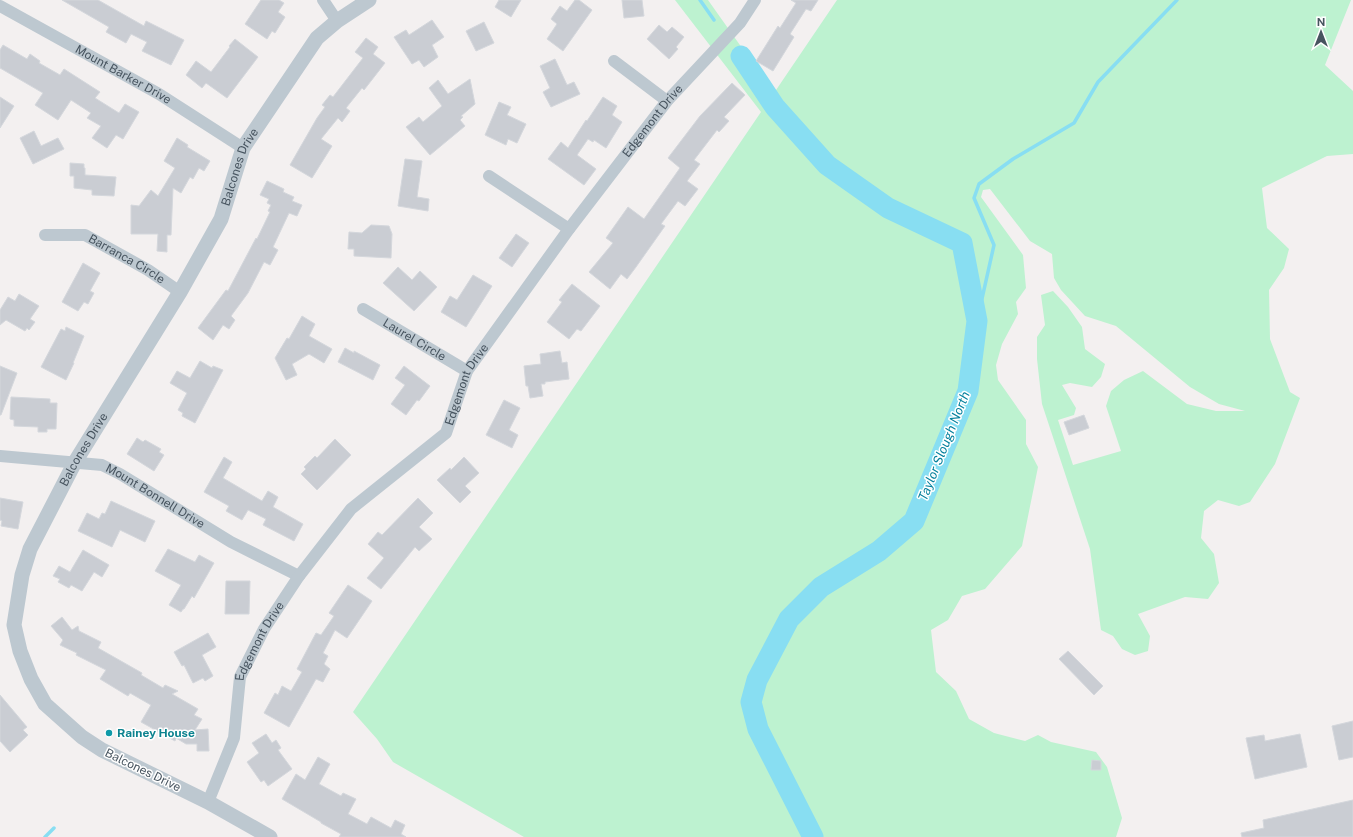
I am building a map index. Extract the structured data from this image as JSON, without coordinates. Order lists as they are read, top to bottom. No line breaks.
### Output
{"streets":{"street":["Mount Barker Drive","Edgemont Drive","Balcones Drive","Barranca Circle","Laurel Circle","Mount Bonnell Drive"]},"crossings":[["Mount Barker Drive","Balcones Drive"],["Edgemont Drive","Balcones Drive"],["Edgemont Drive","Laurel Circle"],["Edgemont Drive","Mount Bonnell Drive"],["Balcones Drive","Barranca Circle"],["Balcones Drive","Mount Bonnell Drive"]],"water":["Taylor Slough North"],"places":["Rainey House"],"north":"top"}
